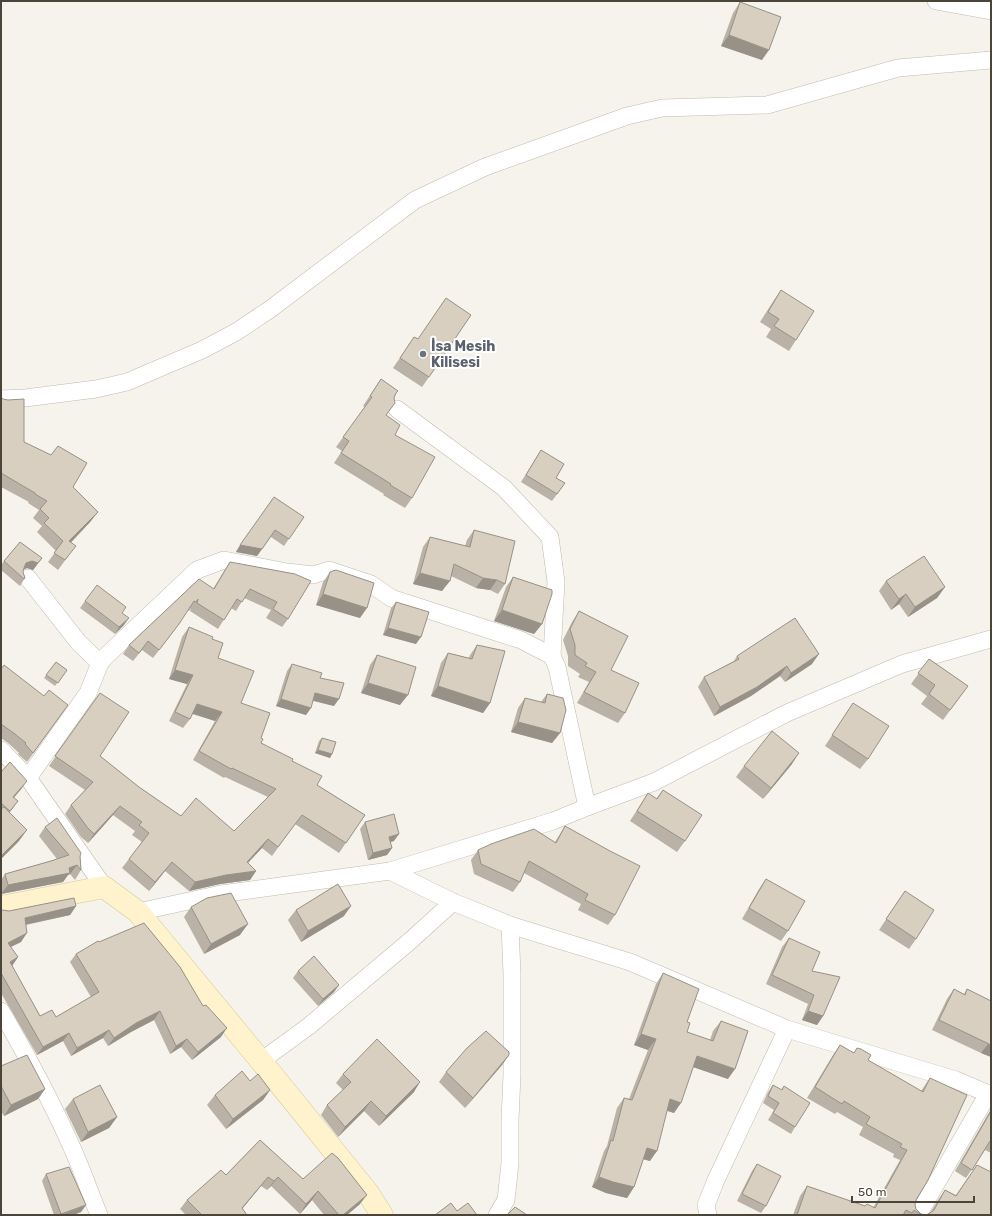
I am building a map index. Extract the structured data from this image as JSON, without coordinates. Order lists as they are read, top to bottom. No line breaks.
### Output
{"places":["İsa Mesih Kilisesi"],"scale_bar":"50 m"}
